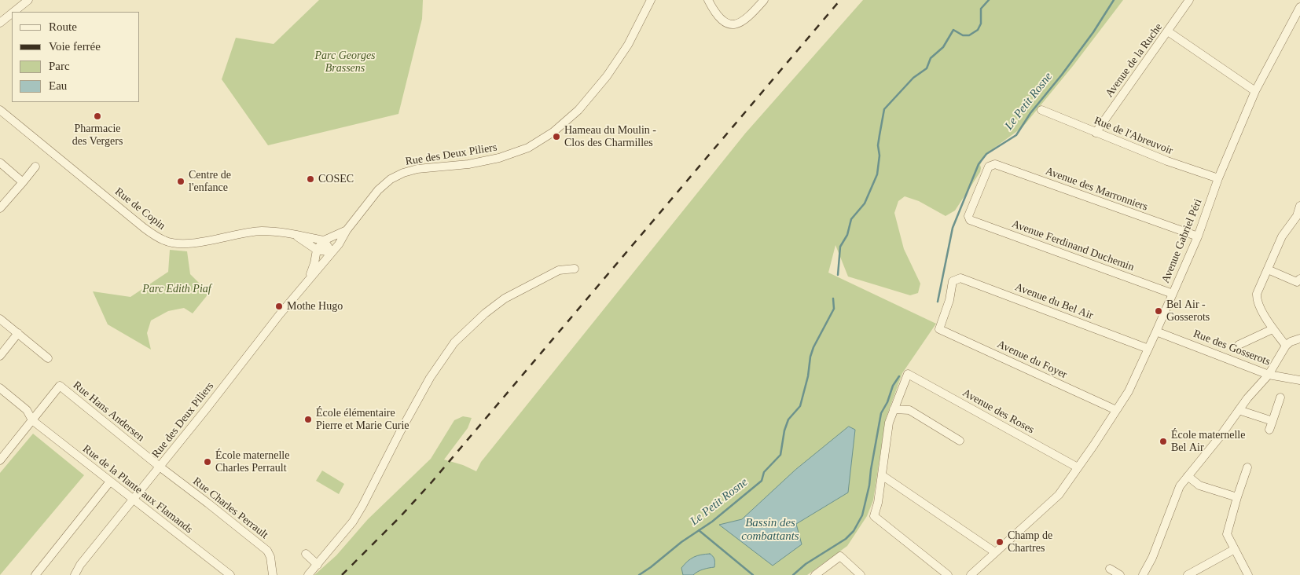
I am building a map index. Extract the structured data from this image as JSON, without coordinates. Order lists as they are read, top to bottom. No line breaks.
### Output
{"streets":{"street":["Avenue de la Ruche","Rue de l'Abreuvoir","Rue des Deux Piliers","Avenue des Marronniers","Rue de Copin","Avenue Gabriel Péri","Avenue Ferdinand Duchemin","Avenue du Bel Air","Rue des Gosserots","Avenue du Foyer","Rue Hans Andersen","Avenue des Roses","Rue de la Plante aux Flamands","Rue Charles Perrault"]},"crossings":[["Avenue de la Ruche","Rue de l'Abreuvoir"],["Rue de l'Abreuvoir","Avenue Gabriel Péri"],["Rue des Deux Piliers","Rue de Copin"],["Rue des Deux Piliers","Rue Hans Andersen"],["Rue des Deux Piliers","Rue de la Plante aux Flamands"],["Rue des Deux Piliers","Rue Charles Perrault"],["Avenue des Marronniers","Avenue Gabriel Péri"],["Avenue des Marronniers","Avenue Ferdinand Duchemin"],["Avenue Gabriel Péri","Avenue Ferdinand Duchemin"],["Avenue Gabriel Péri","Avenue du Bel Air"],["Avenue Gabriel Péri","Rue des Gosserots"],["Avenue Gabriel Péri","Avenue du Foyer"],["Avenue Gabriel Péri","Avenue des Roses"],["Avenue du Bel Air","Avenue du Foyer"],["Rue Hans Andersen","Rue de la Plante aux Flamands"],["Rue Hans Andersen","Rue Charles Perrault"]],"water":["Le Petit Rosne","Bassin des combattants"],"parks":["Parc Georges Brassens","Parc Edith Piaf"],"places":["Pharmacie des Vergers","Hameau du Moulin - Clos des Charmilles","COSEC","Centre de l'enfance","Mothe Hugo","Bel Air - Gosserots","École élémentaire Pierre et Marie Curie","École maternelle Bel Air","École maternelle Charles Perrault","Champ de Chartres"],"legend":["Route","Voie ferrée","Parc","Eau"]}
